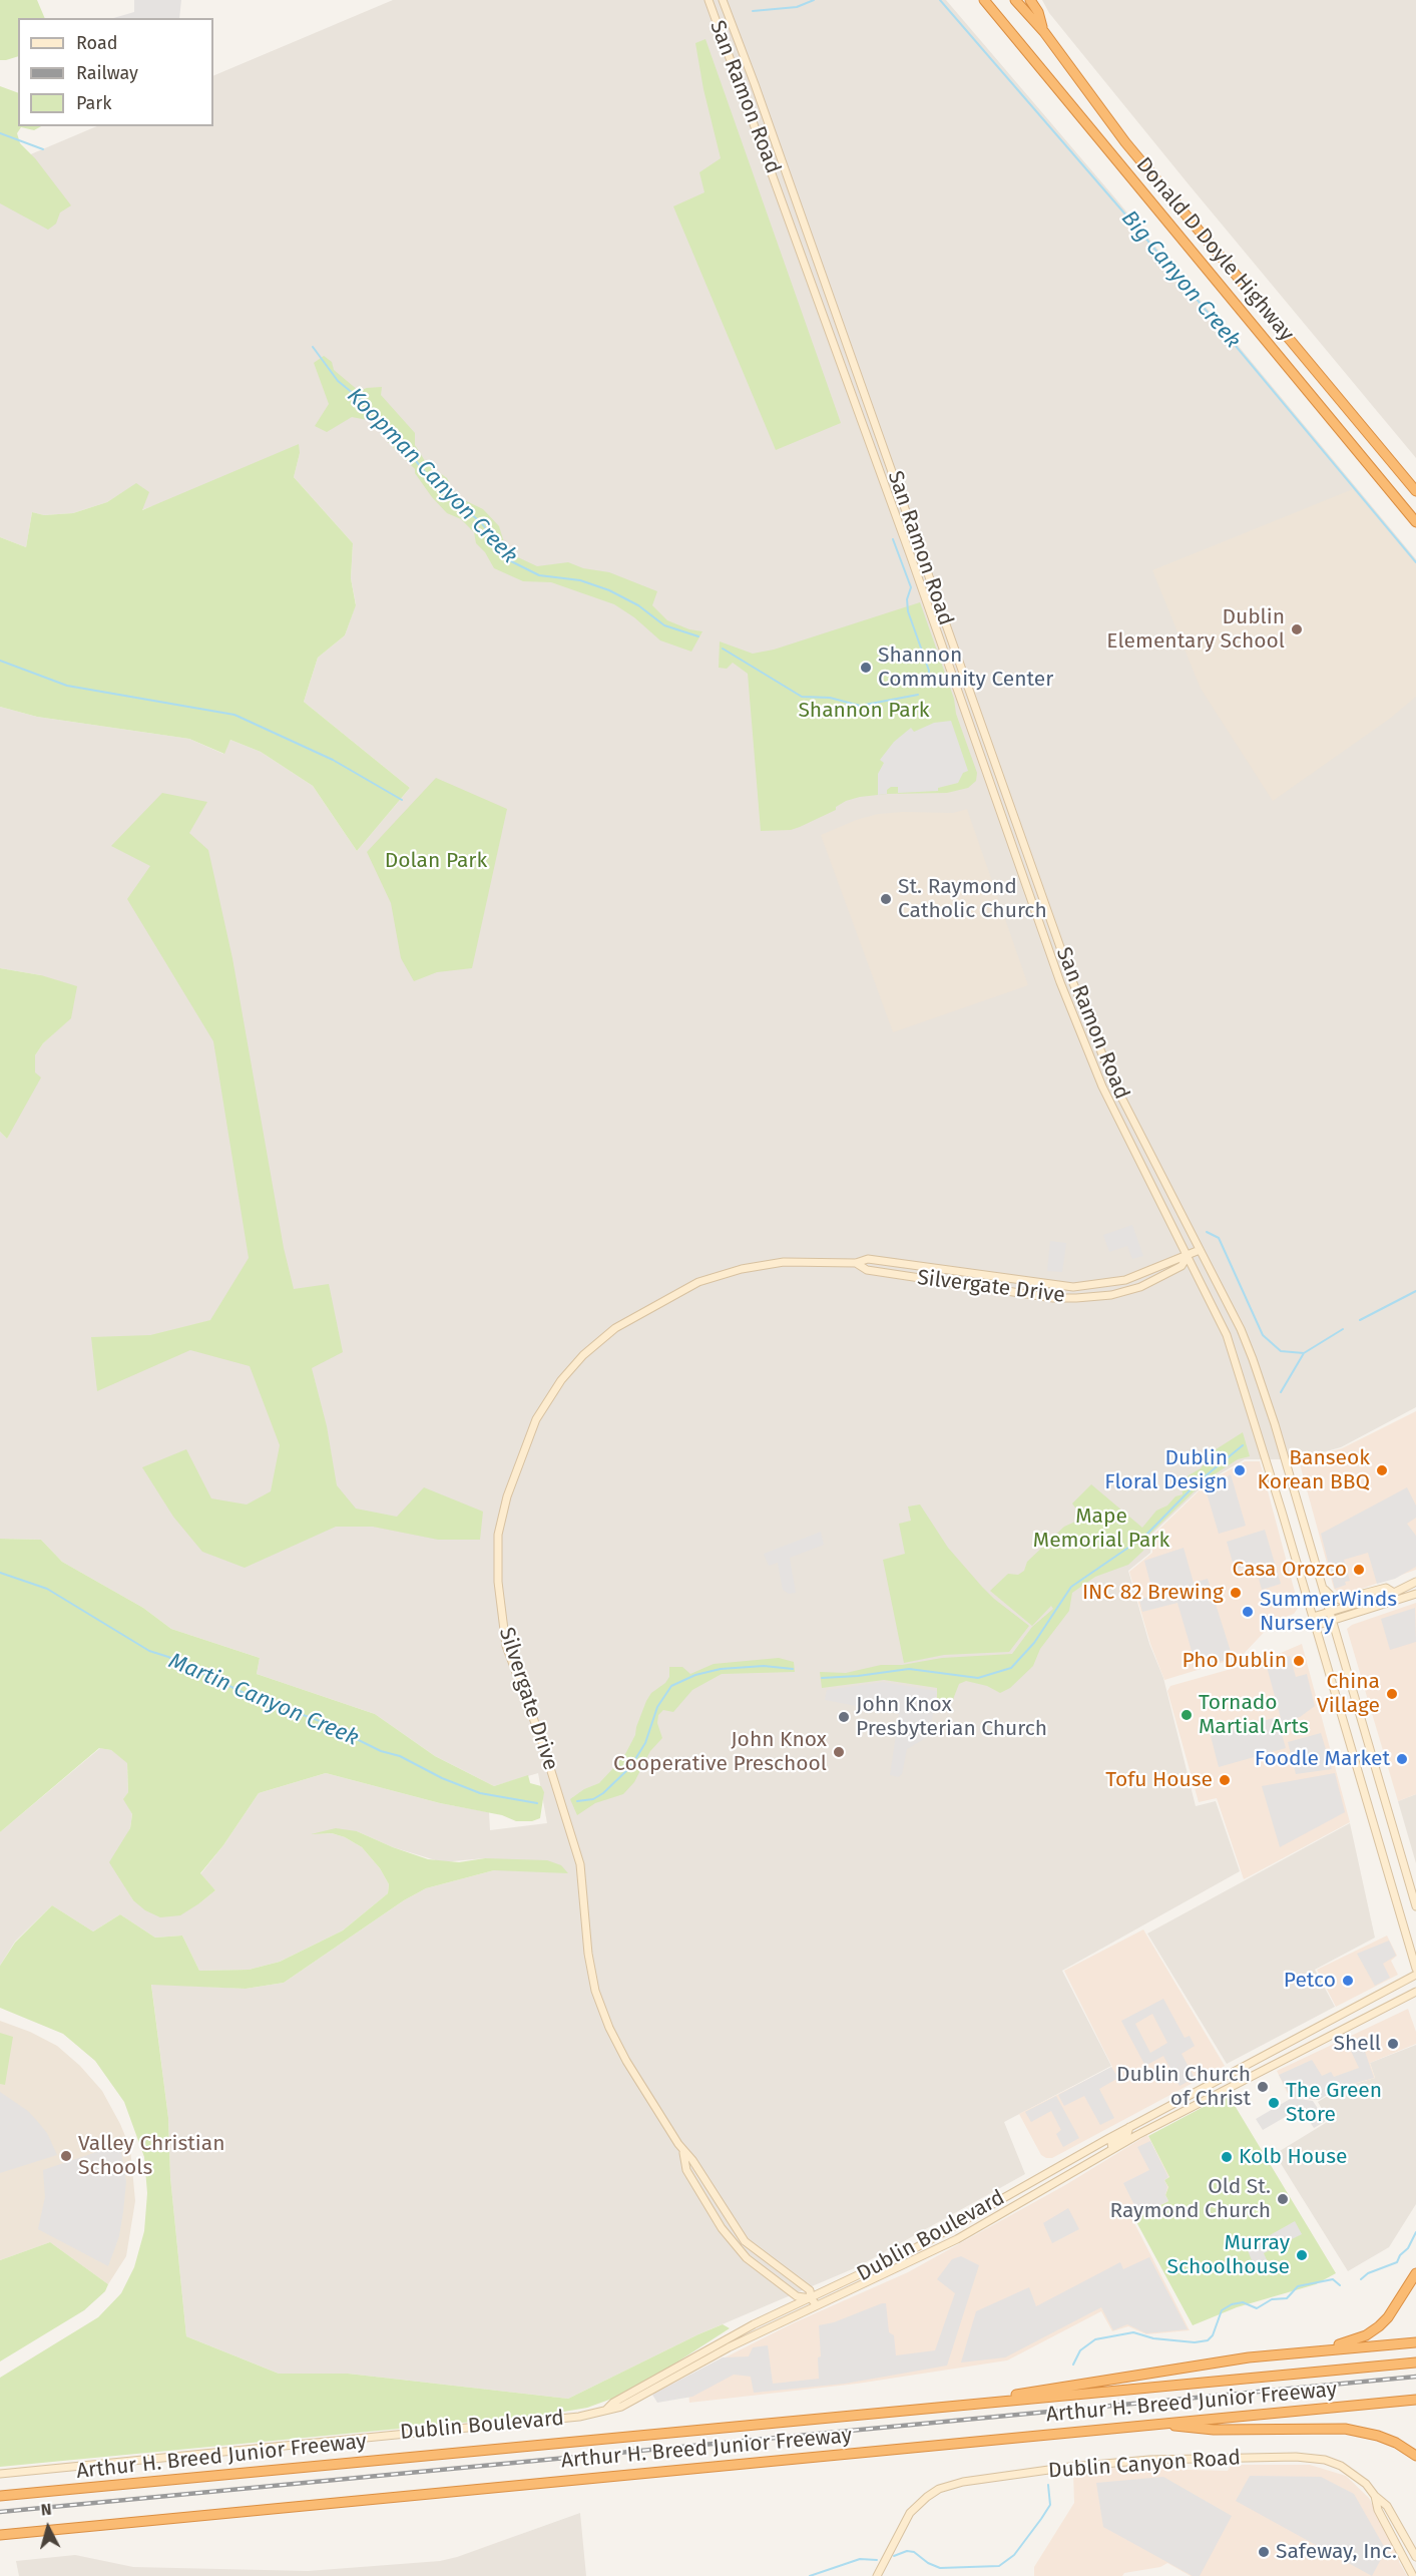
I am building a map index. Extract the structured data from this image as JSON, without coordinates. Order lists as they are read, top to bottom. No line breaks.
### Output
{"streets":{"highway":["Donald D Doyle Highway","Arthur H. Breed Junior Freeway"],"street":["San Ramon Road","Silvergate Drive","Dublin Boulevard","Dublin Canyon Road"]},"crossings":[["San Ramon Road","Silvergate Drive"],["Silvergate Drive","Dublin Boulevard"]],"water":["Big Canyon Creek","Koopman Canyon Creek","Martin Canyon Creek"],"parks":["Shannon Park","Dolan Park","Mape Memorial Park"],"places":["Dublin Elementary School","Shannon Community Center","St. Raymond Catholic Church","Dublin Floral Design","Banseok Korean BBQ","Casa Orozco","INC 82 Brewing","SummerWinds Nursery","Pho Dublin","China Village","Tornado Martial Arts","John Knox Presbyterian Church","John Knox Cooperative Preschool","Foodle Market","Tofu House","Petco","Shell","Dublin Church of Christ","The Green Store","Valley Christian Schools","Kolb House","Old St. Raymond Church","Murray Schoolhouse","Safeway, Inc."],"legend":["Road","Railway","Park"],"north":"top"}
